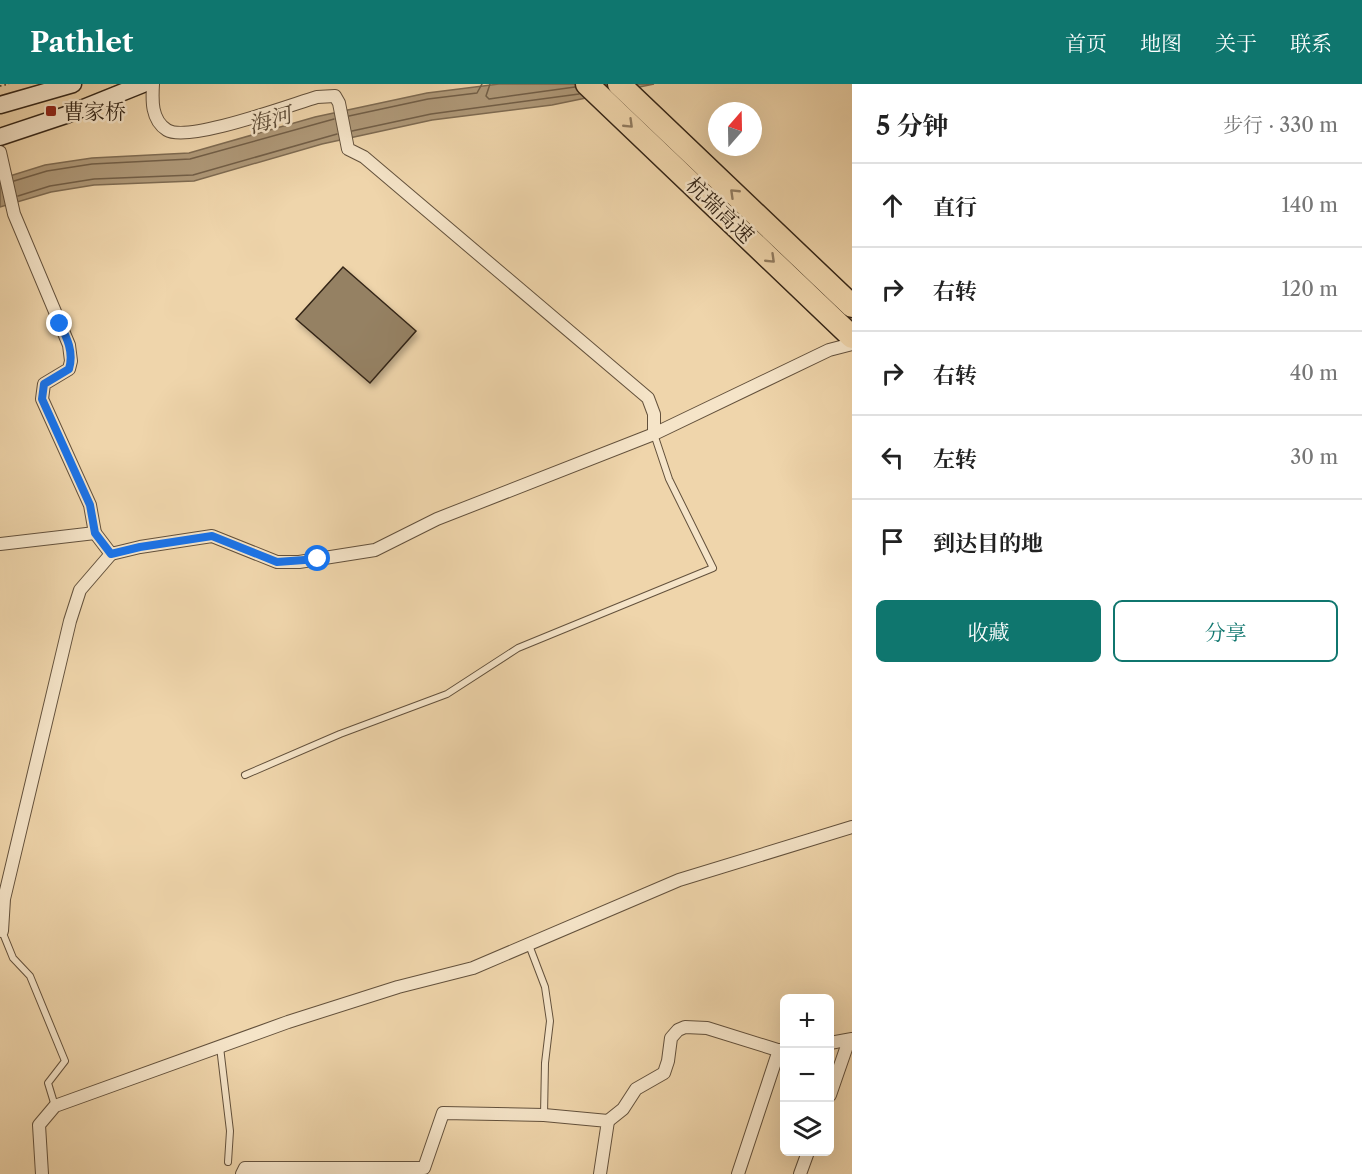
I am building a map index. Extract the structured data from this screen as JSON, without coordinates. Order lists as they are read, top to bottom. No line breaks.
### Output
{"streets":{"highway":["杭瑞高速"]},"water":["海河"],"places":{"transit":["曹家桥"]},"north":"top","page":{"header":"Pathlet","nav":["首页","地图","关于","联系"],"heading":["5 分钟","步行 · 330 m"],"list":[["直行","140 m"],["右转","120 m"],["右转","40 m"],["左转","30 m"],"到达目的地"],"buttons":["收藏","分享"],"map_buttons":["+","−"]}}
